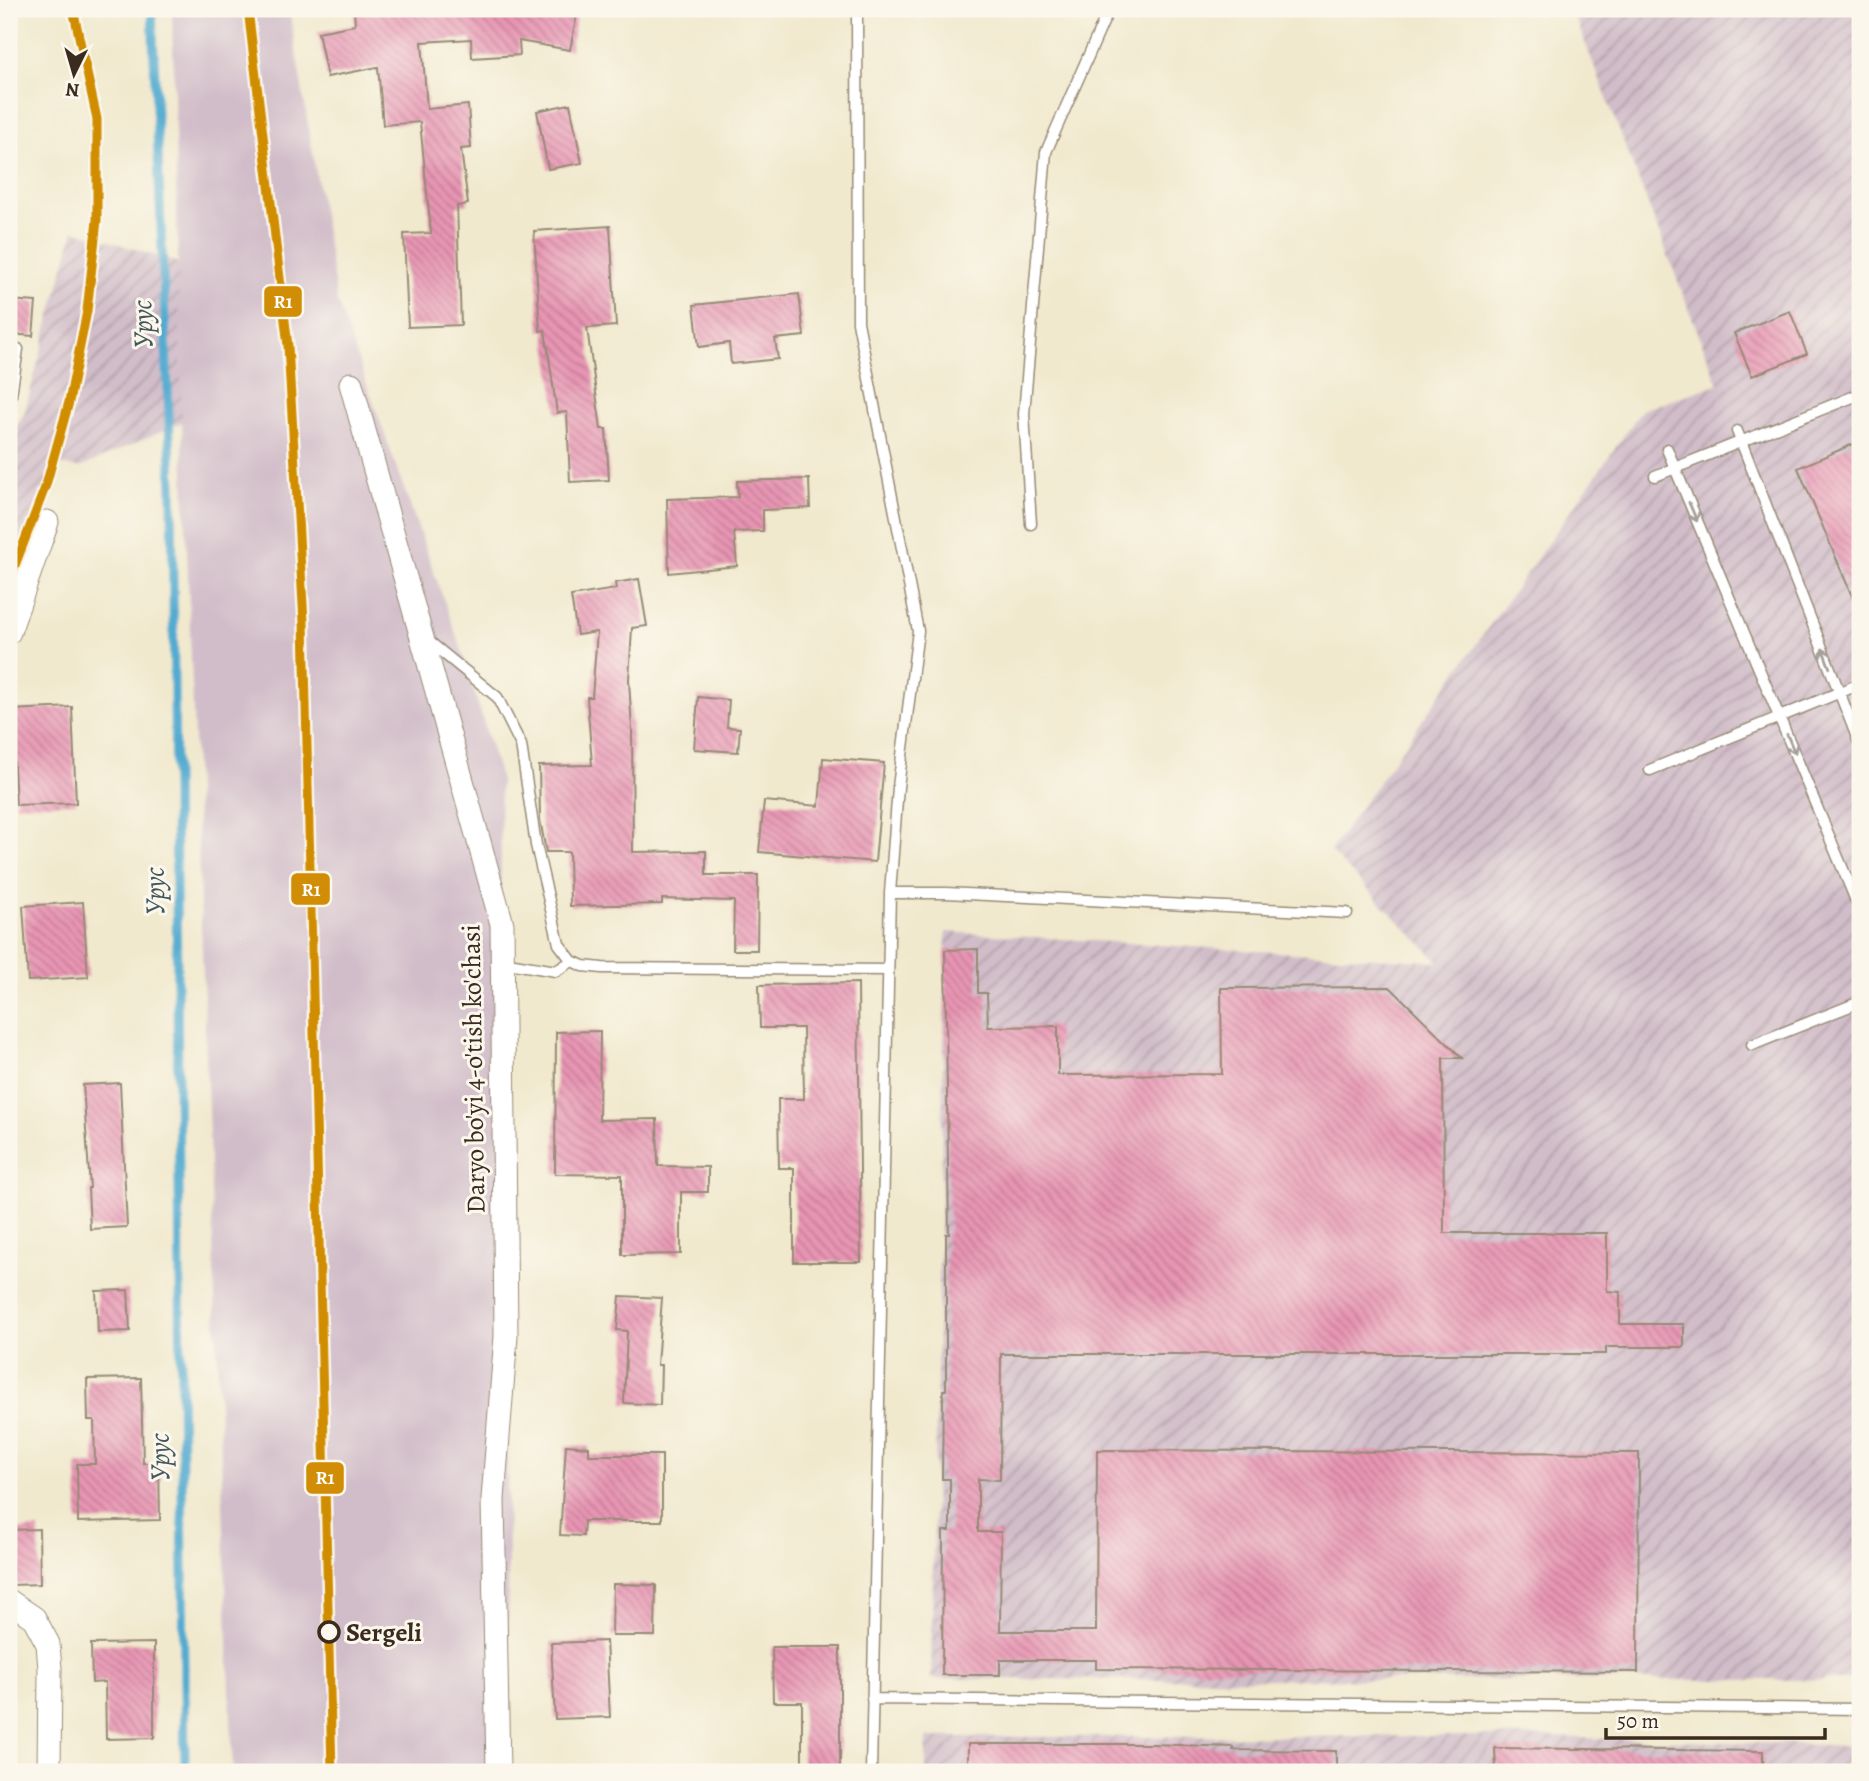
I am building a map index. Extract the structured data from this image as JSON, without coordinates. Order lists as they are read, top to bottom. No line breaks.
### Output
{"streets":{"street":["Daryo bo'yi 4-o'tish ko'chasi"]},"water":["Урус"],"places":["Sergeli"],"lines":["transit line R1"],"scale_bar":"50 m","north":"bottom"}
